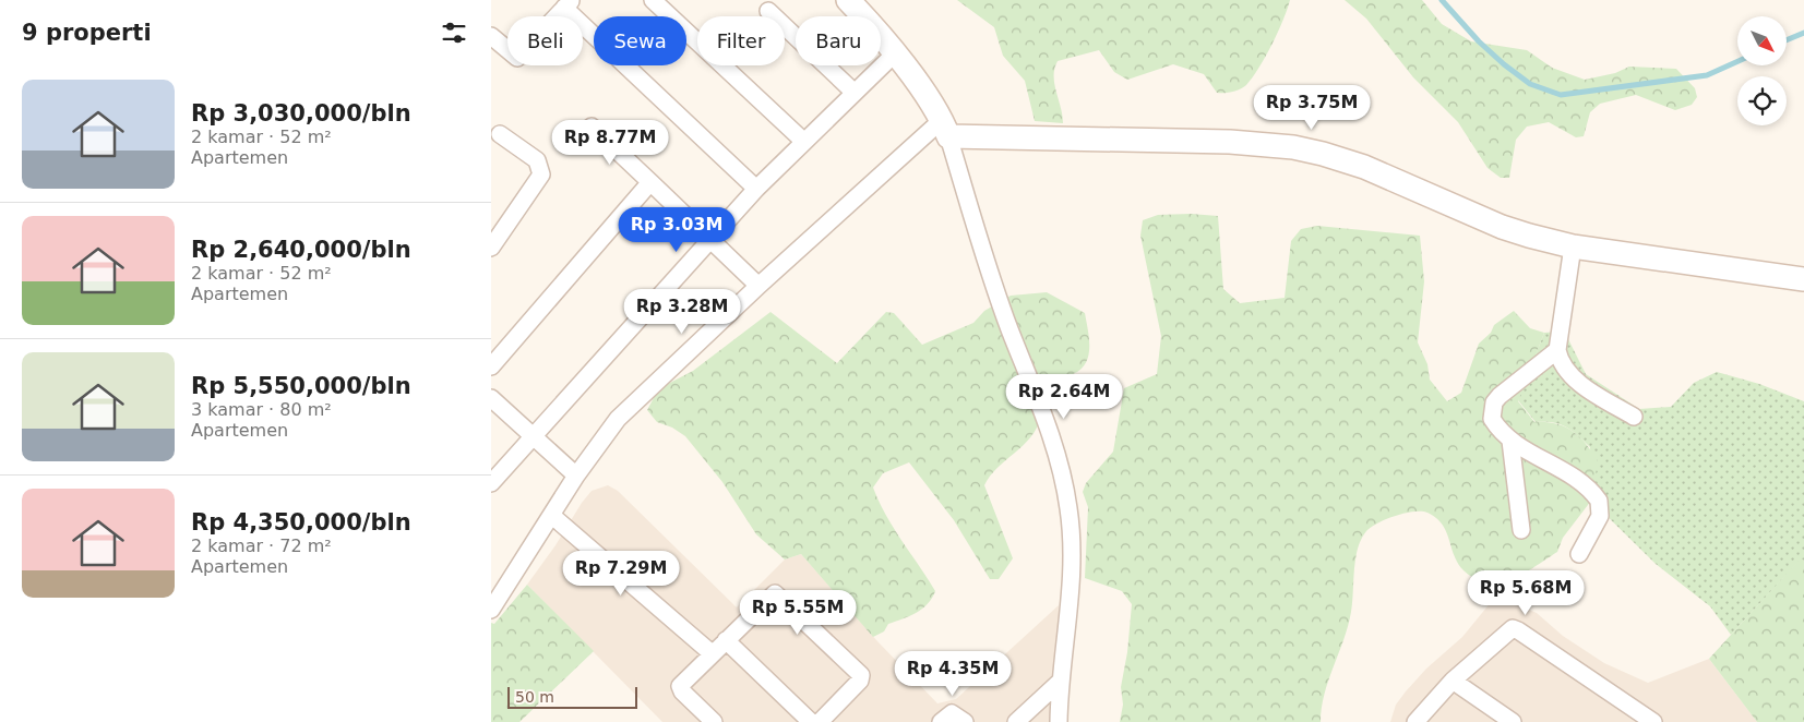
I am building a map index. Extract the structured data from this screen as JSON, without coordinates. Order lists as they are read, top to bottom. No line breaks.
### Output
{"scale_bar":"50 m","north":"bottom right","page":{"heading":"9 properti","chip":["Beli","Sewa","Filter","Baru"],"list":[{"name":"Rp 3,030,000/bln","note":"2 kamar · 52 m² · Apartemen"},{"name":"Rp 2,640,000/bln","note":"2 kamar · 52 m² · Apartemen"},{"name":"Rp 5,550,000/bln","note":"3 kamar · 80 m² · Apartemen"},{"name":"Rp 4,350,000/bln","note":"2 kamar · 72 m² · Apartemen"}],"price":["Rp 3.75M","Rp 8.77M","Rp 3.03M","Rp 3.28M","Rp 2.64M","Rp 7.29M","Rp 5.68M","Rp 5.55M","Rp 4.35M"],"scale":"50 m"}}
